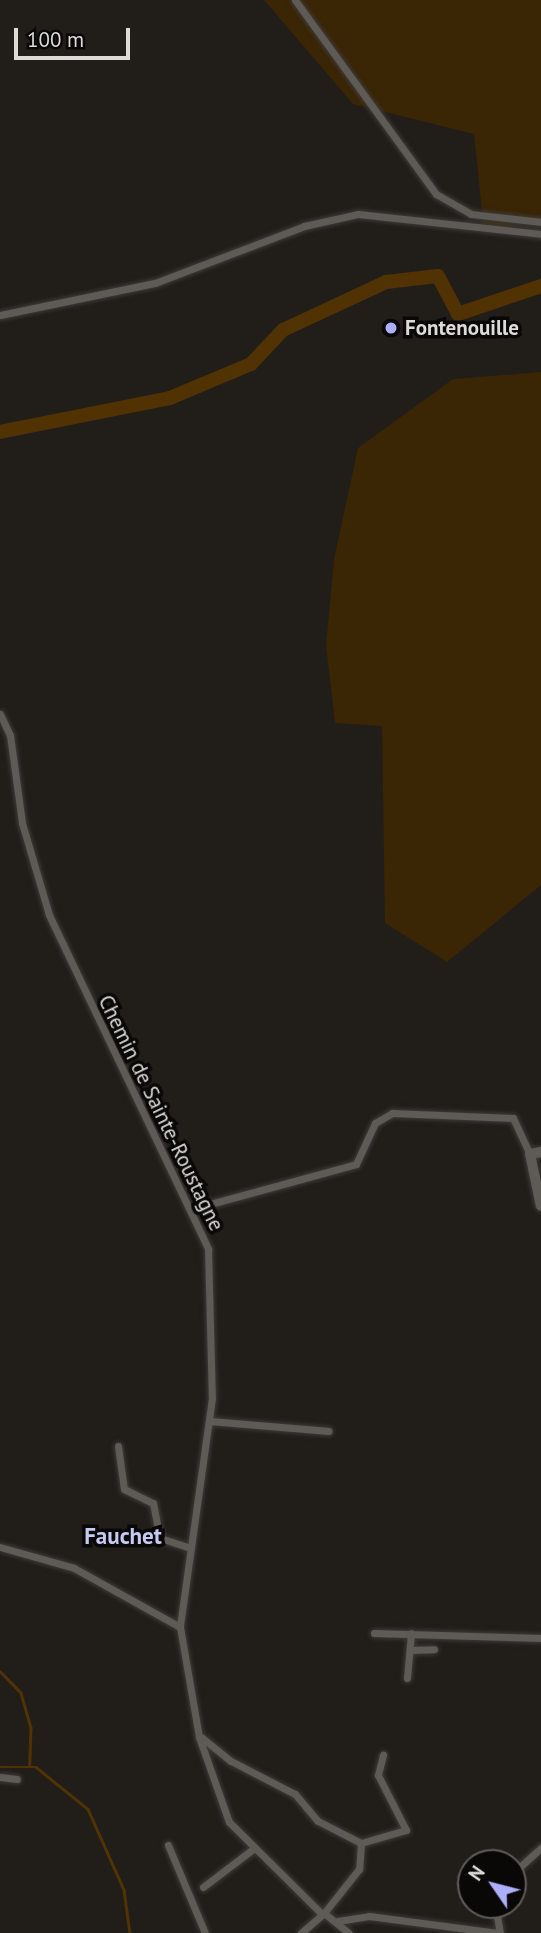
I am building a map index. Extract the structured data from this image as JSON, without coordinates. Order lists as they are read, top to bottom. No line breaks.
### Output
{"streets":{"street":["Chemin de Sainte-Roustagne"]},"districts":["Fauchet"],"places":["Fontenouille"],"scale_bar":"100 m","north":"top left"}
